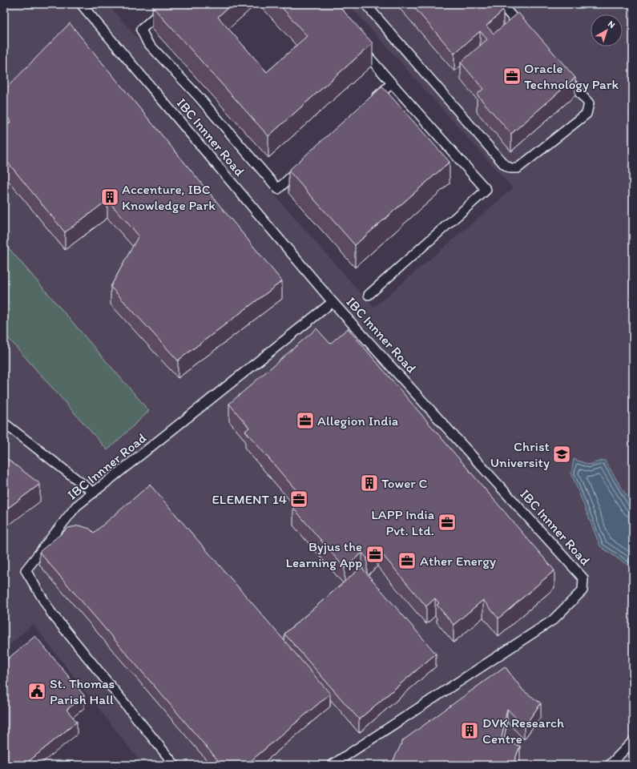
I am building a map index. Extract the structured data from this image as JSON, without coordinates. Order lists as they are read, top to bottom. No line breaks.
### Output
{"streets":{"lane":["IBC Innner Road"]},"places":{"office":["Oracle Technology Park","Allegion India","ELEMENT 14","LAPP India Pvt. Ltd.","Byjus the Learning App","Ather Energy"],"building":["Accenture, IBC Knowledge Park","Tower C","DVK Research Centre"],"school or university":["Christ University"],"public building":["St. Thomas Parish Hall"]},"north":"top right"}
